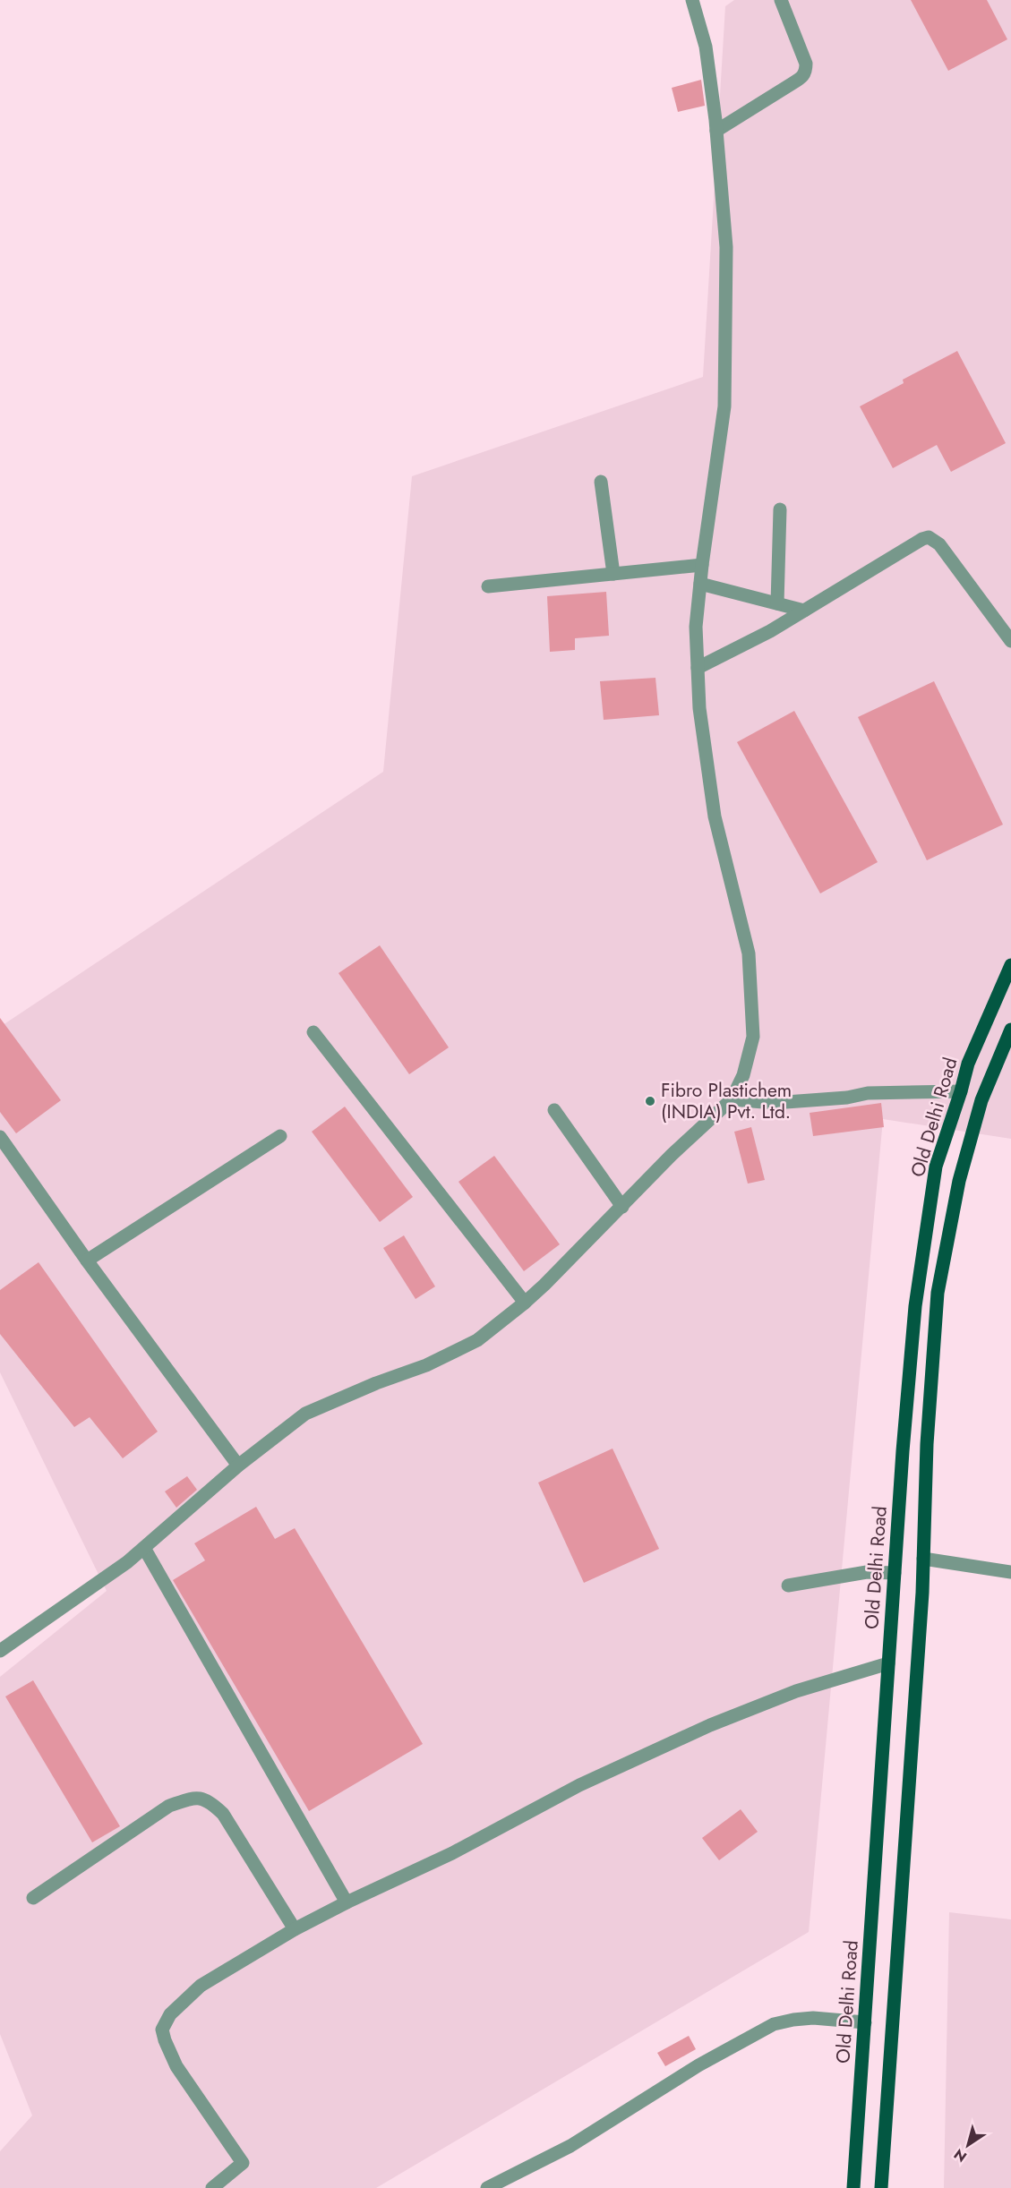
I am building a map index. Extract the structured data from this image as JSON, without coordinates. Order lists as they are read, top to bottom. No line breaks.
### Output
{"streets":{"main road":["Old Delhi Road"]},"places":["Fibro Plastichem (INDIA) Pvt. Ltd."],"north":"bottom left"}
